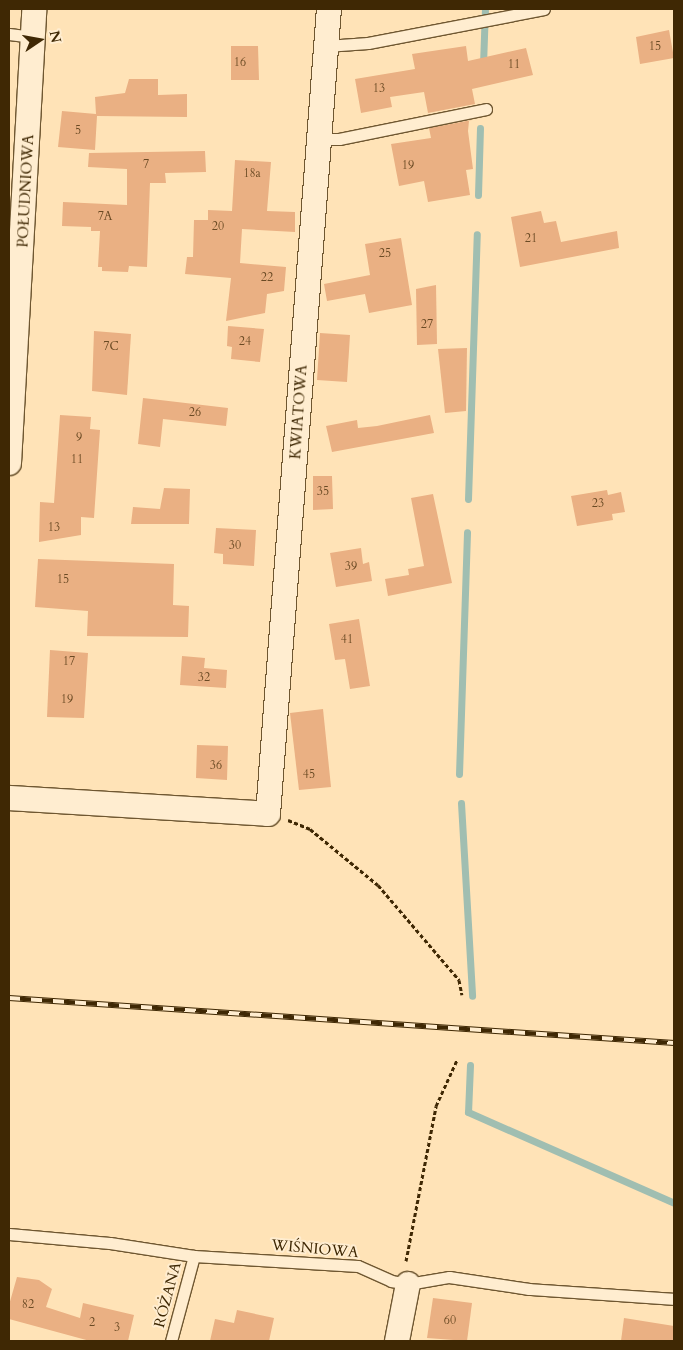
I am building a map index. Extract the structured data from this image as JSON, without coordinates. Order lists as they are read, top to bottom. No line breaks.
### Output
{"streets":{"street":["POŁUDNIOWA","KWIATOWA"],"lane":["WIŚNIOWA","RÓŻANA"]},"crossings":[["WIŚNIOWA","RÓŻANA"]],"house_numbers":["15","16","11","13","5","7","19","18a","7A","20","21","25","22","27","24","7C","26","9","11","35","23","13","30","39","15","41","17","32","19","36","45","82","60","2","3"],"north":"right"}
